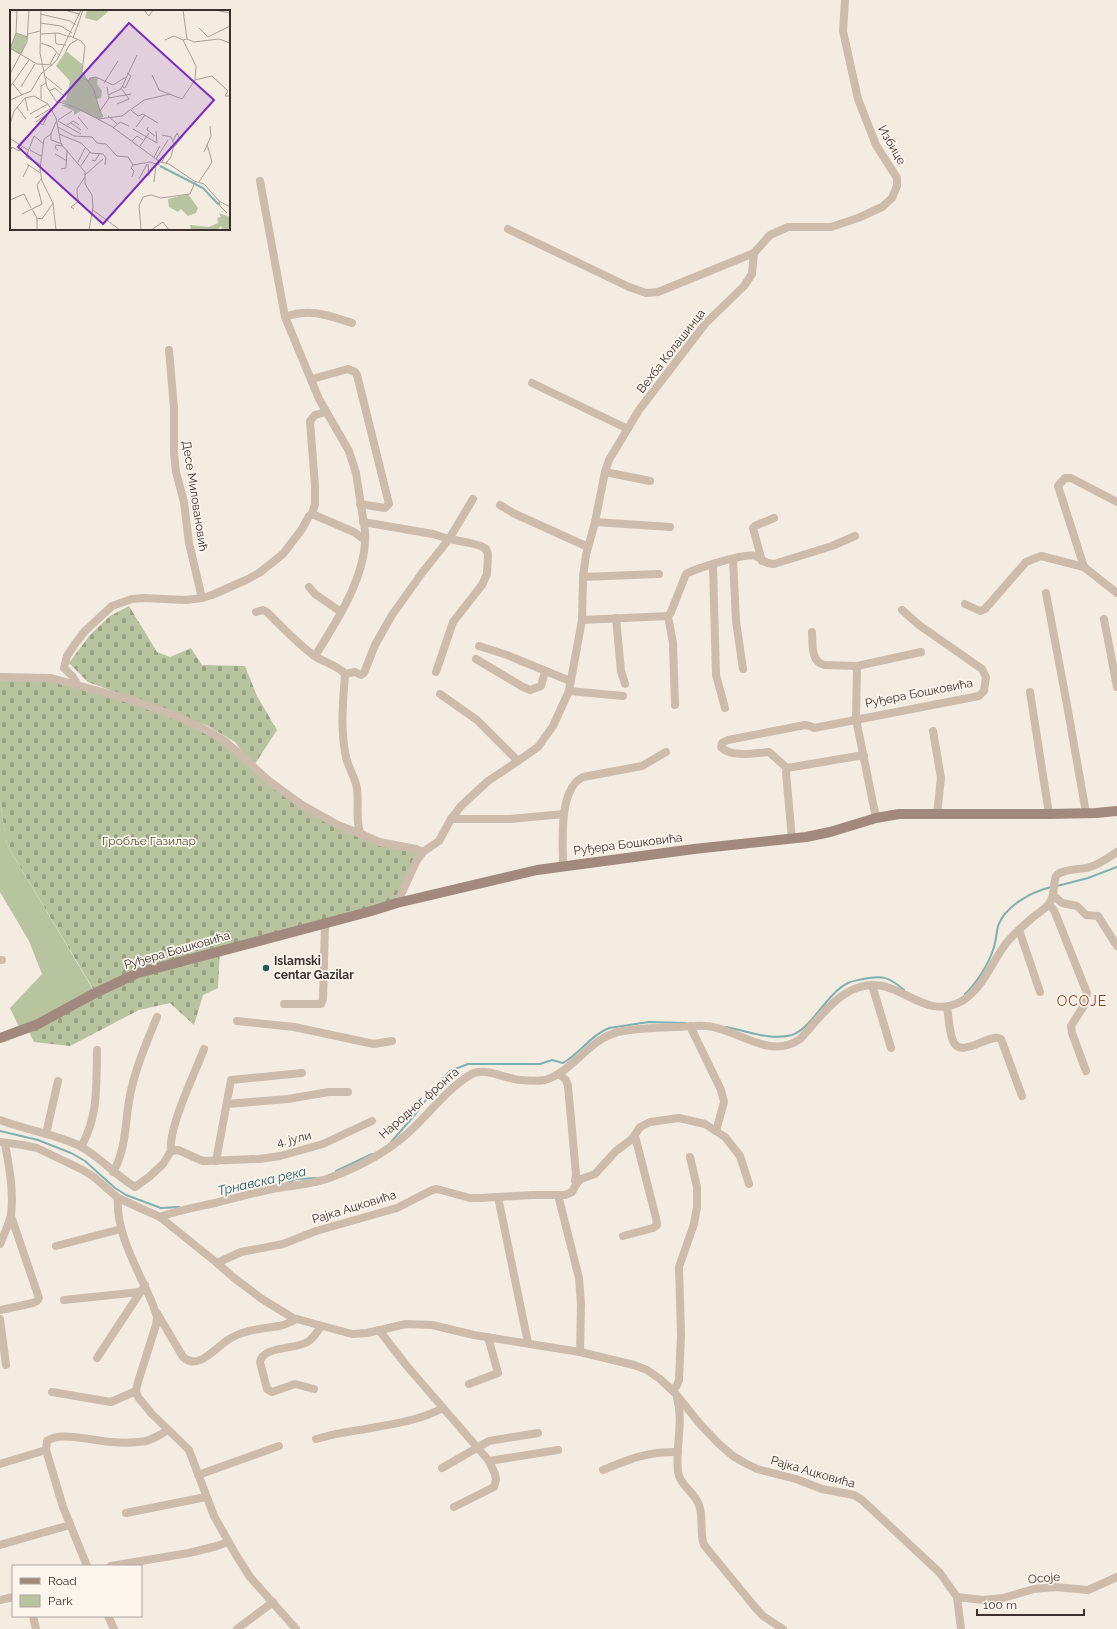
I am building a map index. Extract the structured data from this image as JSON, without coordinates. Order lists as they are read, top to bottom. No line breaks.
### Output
{"streets":{"main road":["Руђера Бошковића"],"street":["Избице","Вехба Колашинца","Десе Миловановић","Народног фронта","4. јули","Рајка Ацковића","Осоје"]},"crossings":[["Избице","Вехба Колашинца"],["Народног фронта","Рајка Ацковића"],["Рајка Ацковића","Осоје"]],"districts":["ОСОЈЕ"],"water":["Трнавска река"],"parks":["Гробље Газилар"],"places":["Islamski centar Gazilar"],"legend":["Road","Park"],"scale_bar":"100 m"}
